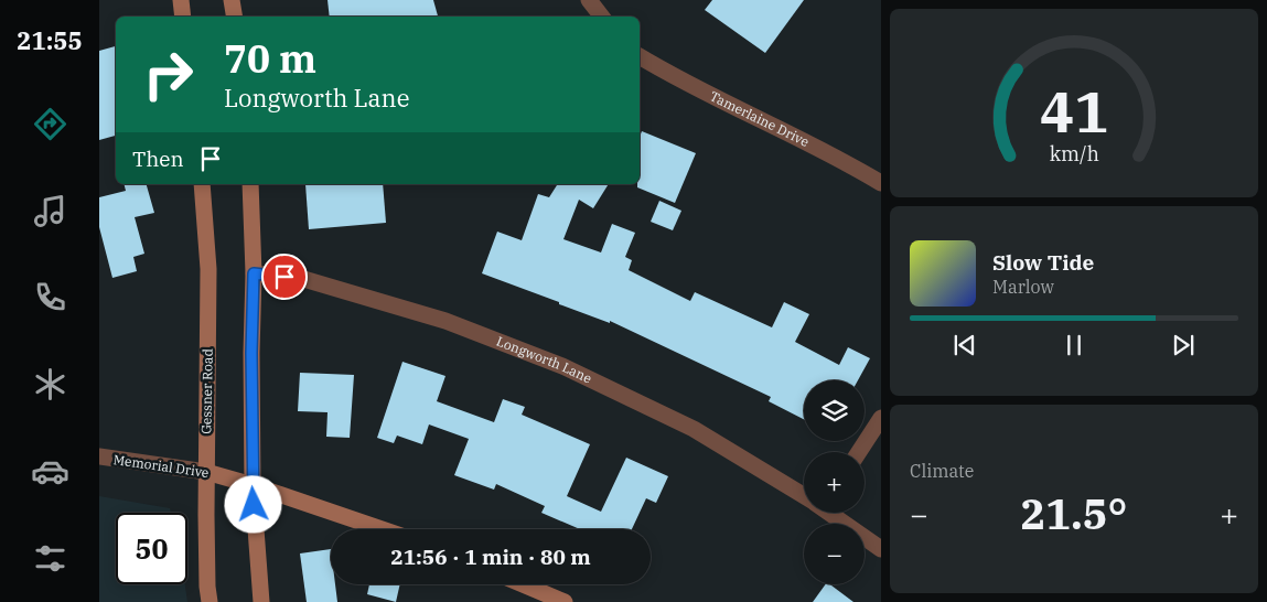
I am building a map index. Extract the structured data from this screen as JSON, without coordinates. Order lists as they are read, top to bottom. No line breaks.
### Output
{"streets":{"main road":["Gessner Road","Memorial Drive"],"street":["Tamerlaine Drive","Longworth Lane"]},"crossings":[["Gessner Road","Memorial Drive"]],"page":{"tabs":"21:55","turn":["70 m","Longworth Lane"],"then":"Then","song":["Slow Tide","Marlow"],"map_buttons":["+","−"],"tile":"Climate","heat":["−","21.5°","+"],"limit":"50","trip":"21:56 · 1 min · 80 m","gauge":["41","km/h"]}}
